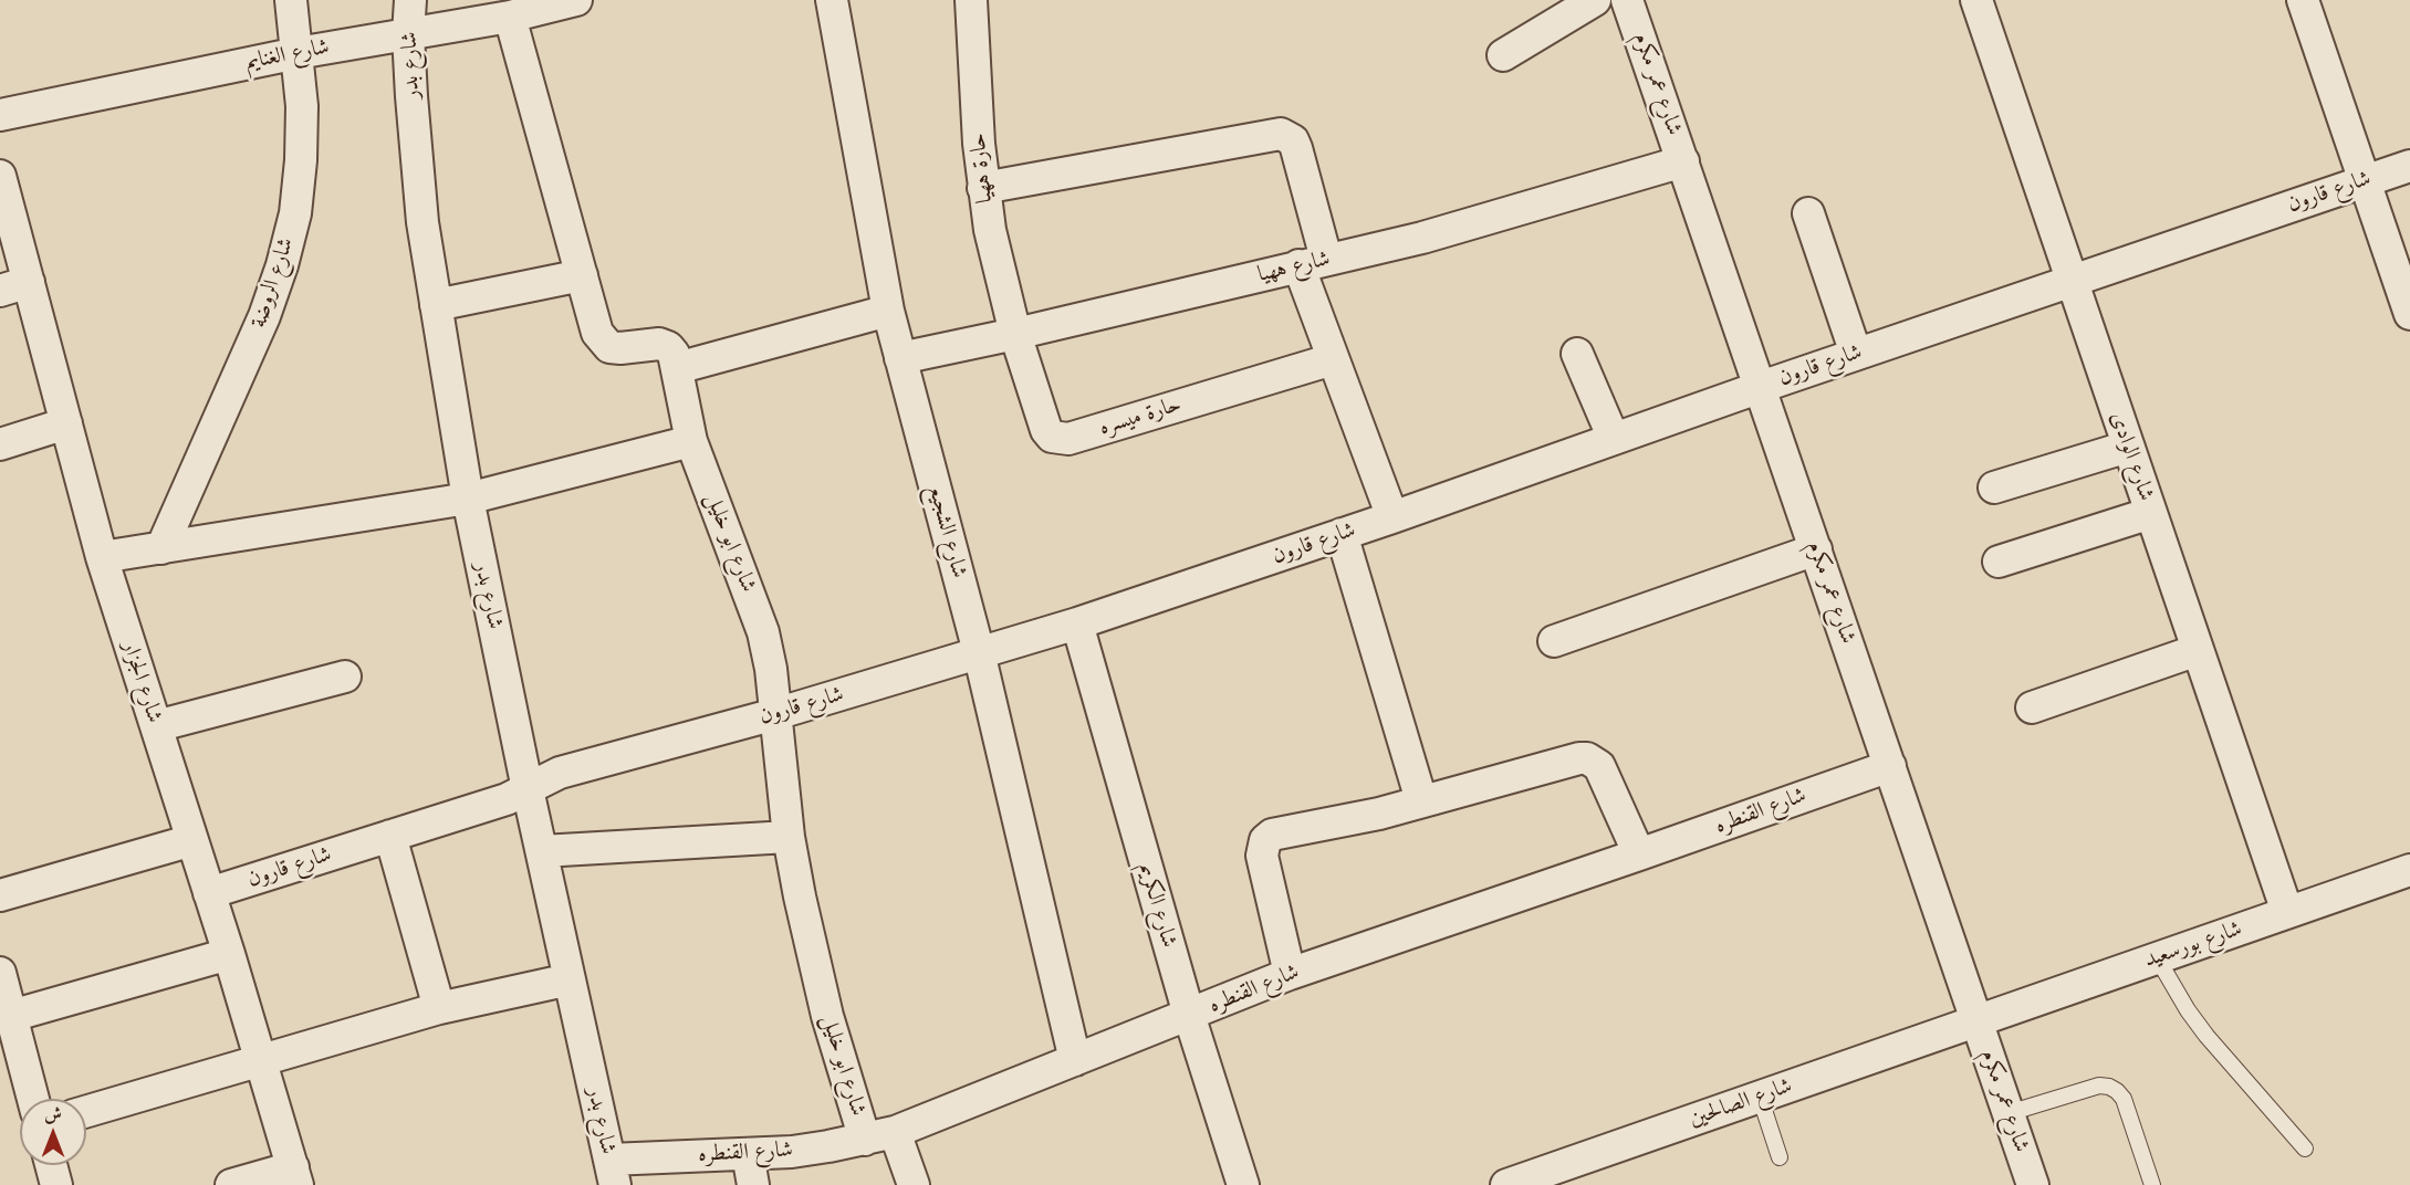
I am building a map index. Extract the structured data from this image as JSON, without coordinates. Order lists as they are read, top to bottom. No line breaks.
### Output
{"streets":{"street":["شارع الغنايم","شارع بدر","شارع عمر مكرم","حارة ههيا","شارع قارون","شارع ههيا","شارع الروضة","حارة ميسره","شارع الوادى","شارع الشجيع","شارع ابو خليل","شارع الجزار","شارع القنطره","شارع الكريم","شارع بورسعيد","شارع الصالحين"]},"crossings":[["شارع الغنايم","شارع بدر"],["شارع الغنايم","شارع الروضة"],["شارع الغنايم","شارع ابو خليل"],["شارع بدر","شارع قارون"],["شارع بدر","شارع القنطره"],["شارع عمر مكرم","شارع قارون"],["شارع عمر مكرم","شارع ههيا"],["شارع عمر مكرم","شارع القنطره"],["شارع عمر مكرم","شارع بورسعيد"],["شارع عمر مكرم","شارع الصالحين"],["حارة ههيا","شارع ههيا"],["حارة ههيا","حارة ميسره"],["شارع قارون","شارع الوادى"],["شارع قارون","شارع الشجيع"],["شارع قارون","شارع ابو خليل"],["شارع قارون","شارع الجزار"],["شارع قارون","شارع الكريم"],["شارع ههيا","حارة ميسره"],["شارع ههيا","شارع الشجيع"],["شارع الوادى","شارع بورسعيد"],["شارع الشجيع","شارع القنطره"],["شارع ابو خليل","شارع القنطره"],["شارع القنطره","شارع الكريم"],["شارع بورسعيد","شارع الصالحين"]],"north":"top"}
